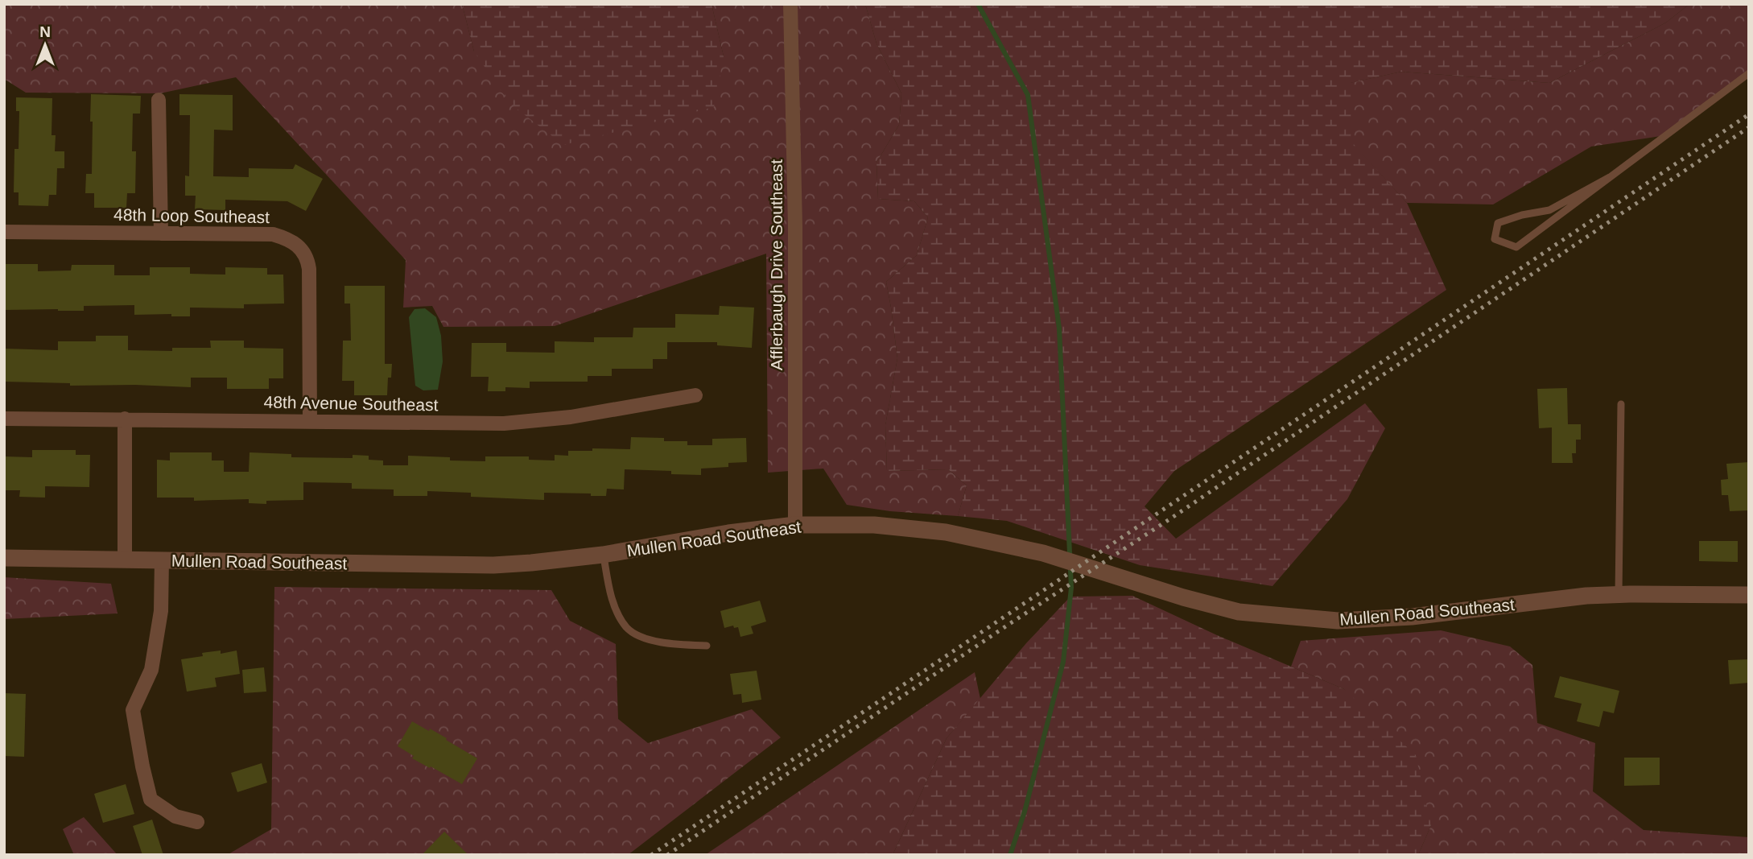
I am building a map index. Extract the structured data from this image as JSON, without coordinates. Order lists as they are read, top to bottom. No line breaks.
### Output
{"streets":{"street":["48th Loop Southeast","Afflerbaugh Drive Southeast","48th Avenue Southeast","Mullen Road Southeast"]},"crossings":[["48th Loop Southeast","48th Avenue Southeast"],["Afflerbaugh Drive Southeast","Mullen Road Southeast"]],"north":"top"}
